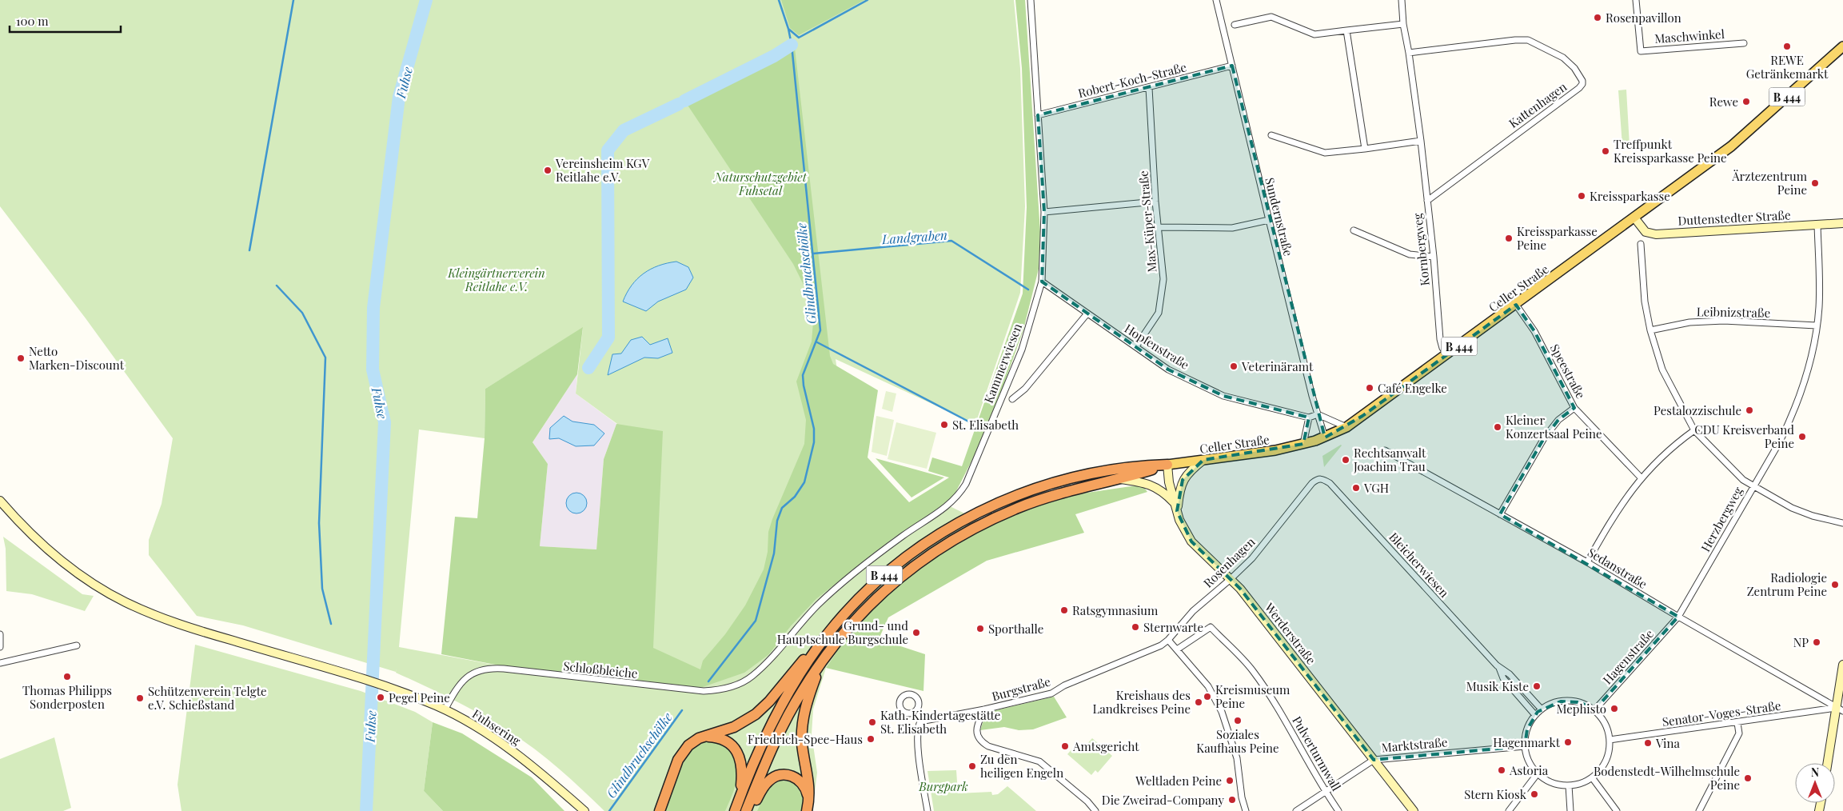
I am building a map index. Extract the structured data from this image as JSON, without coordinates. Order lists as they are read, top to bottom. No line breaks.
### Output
{"streets":{"highway":["B 444"],"main road":["Celler Straße"],"street":["Maschwinkel","Robert-Koch-Straße","Kattenhagen","Sundernstraße","Duttenstedter Straße","Max-Küper-Straße","Kornbergweg","Leibnizstraße","Hopfenstraße","Kammerwiesen","Speestraße","Herzbergweg","Rosenhagen","Bleicherwiesen","Sedanstraße","Werderstraße","Hagenstraße","Schloßbleiche","Burgstraße","Senator-Voges-Straße","Fuhsering","Marktstraße","Pulverturmwall"]},"crossings":[["Robert-Koch-Straße","Sundernstraße"],["Robert-Koch-Straße","Max-Küper-Straße"],["Robert-Koch-Straße","Kammerwiesen"],["B 444","Celler Straße"],["B 444","Werderstraße"],["Kattenhagen","Kornbergweg"],["Sundernstraße","Celler Straße"],["Duttenstedter Straße","Celler Straße"],["Max-Küper-Straße","Hopfenstraße"],["Kornbergweg","Celler Straße"],["Celler Straße","Speestraße"],["Celler Straße","Werderstraße"],["Leibnizstraße","Herzbergweg"],["Hopfenstraße","Kammerwiesen"],["Kammerwiesen","Schloßbleiche"],["Herzbergweg","Sedanstraße"],["Herzbergweg","Hagenstraße"],["Rosenhagen","Bleicherwiesen"],["Rosenhagen","Werderstraße"],["Rosenhagen","Burgstraße"],["Bleicherwiesen","Hagenstraße"],["Bleicherwiesen","Senator-Voges-Straße"],["Bleicherwiesen","Marktstraße"],["Sedanstraße","Hagenstraße"],["Sedanstraße","Senator-Voges-Straße"],["Werderstraße","Marktstraße"],["Hagenstraße","Senator-Voges-Straße"],["Hagenstraße","Marktstraße"],["Schloßbleiche","Fuhsering"],["Senator-Voges-Straße","Marktstraße"],["Marktstraße","Pulverturmwall"]],"water":["Fuhse","Landgraben","Glindbruchschölke"],"parks":["Naturschutzgebiet Fuhsetal","Kleingärtnerverein Reitlahe e.V.","Burgpark"],"places":["Rosenpavillon","REWE Getränkemarkt","Rewe","Treffpunkt Kreissparkasse Peine","Vereinsheim KGV Reitlahe e.V.","Ärztezentrum Peine","Kreissparkasse","Kreissparkasse Peine","Netto Marken-Discount","Veterinäramt","Café Engelke","Pestalozzischule","St. Elisabeth","Kleiner Konzertsaal Peine","CDU Kreisverband Peine","Rechtsanwalt Joachim Trau","VGH","Radiologie Zentrum Peine","Ratsgymnasium","Sternwarte","Sporthalle","Grund- und Hauptschule Burgschule","NP","Thomas Philipps Sonderposten","Musik Kiste","Kreismuseum Peine","Pegel Peine","Schützenverein Telgte e.V. Schießstand","Kreishaus des Landkreises Peine","Mephisto","Soziales Kaufhaus Peine","Kath. Kindertagestätte St. Elisabeth","Friedrich-Spee-Haus","Hagenmarkt","Vina","Amtsgericht","Zu den heiligen Engeln","Astoria","Bodenstedt-Wilhelmschule Peine","Weltladen Peine","Stern Kiosk","Die Zweirad-Company"],"scale_bar":"100 m","north":"top"}
